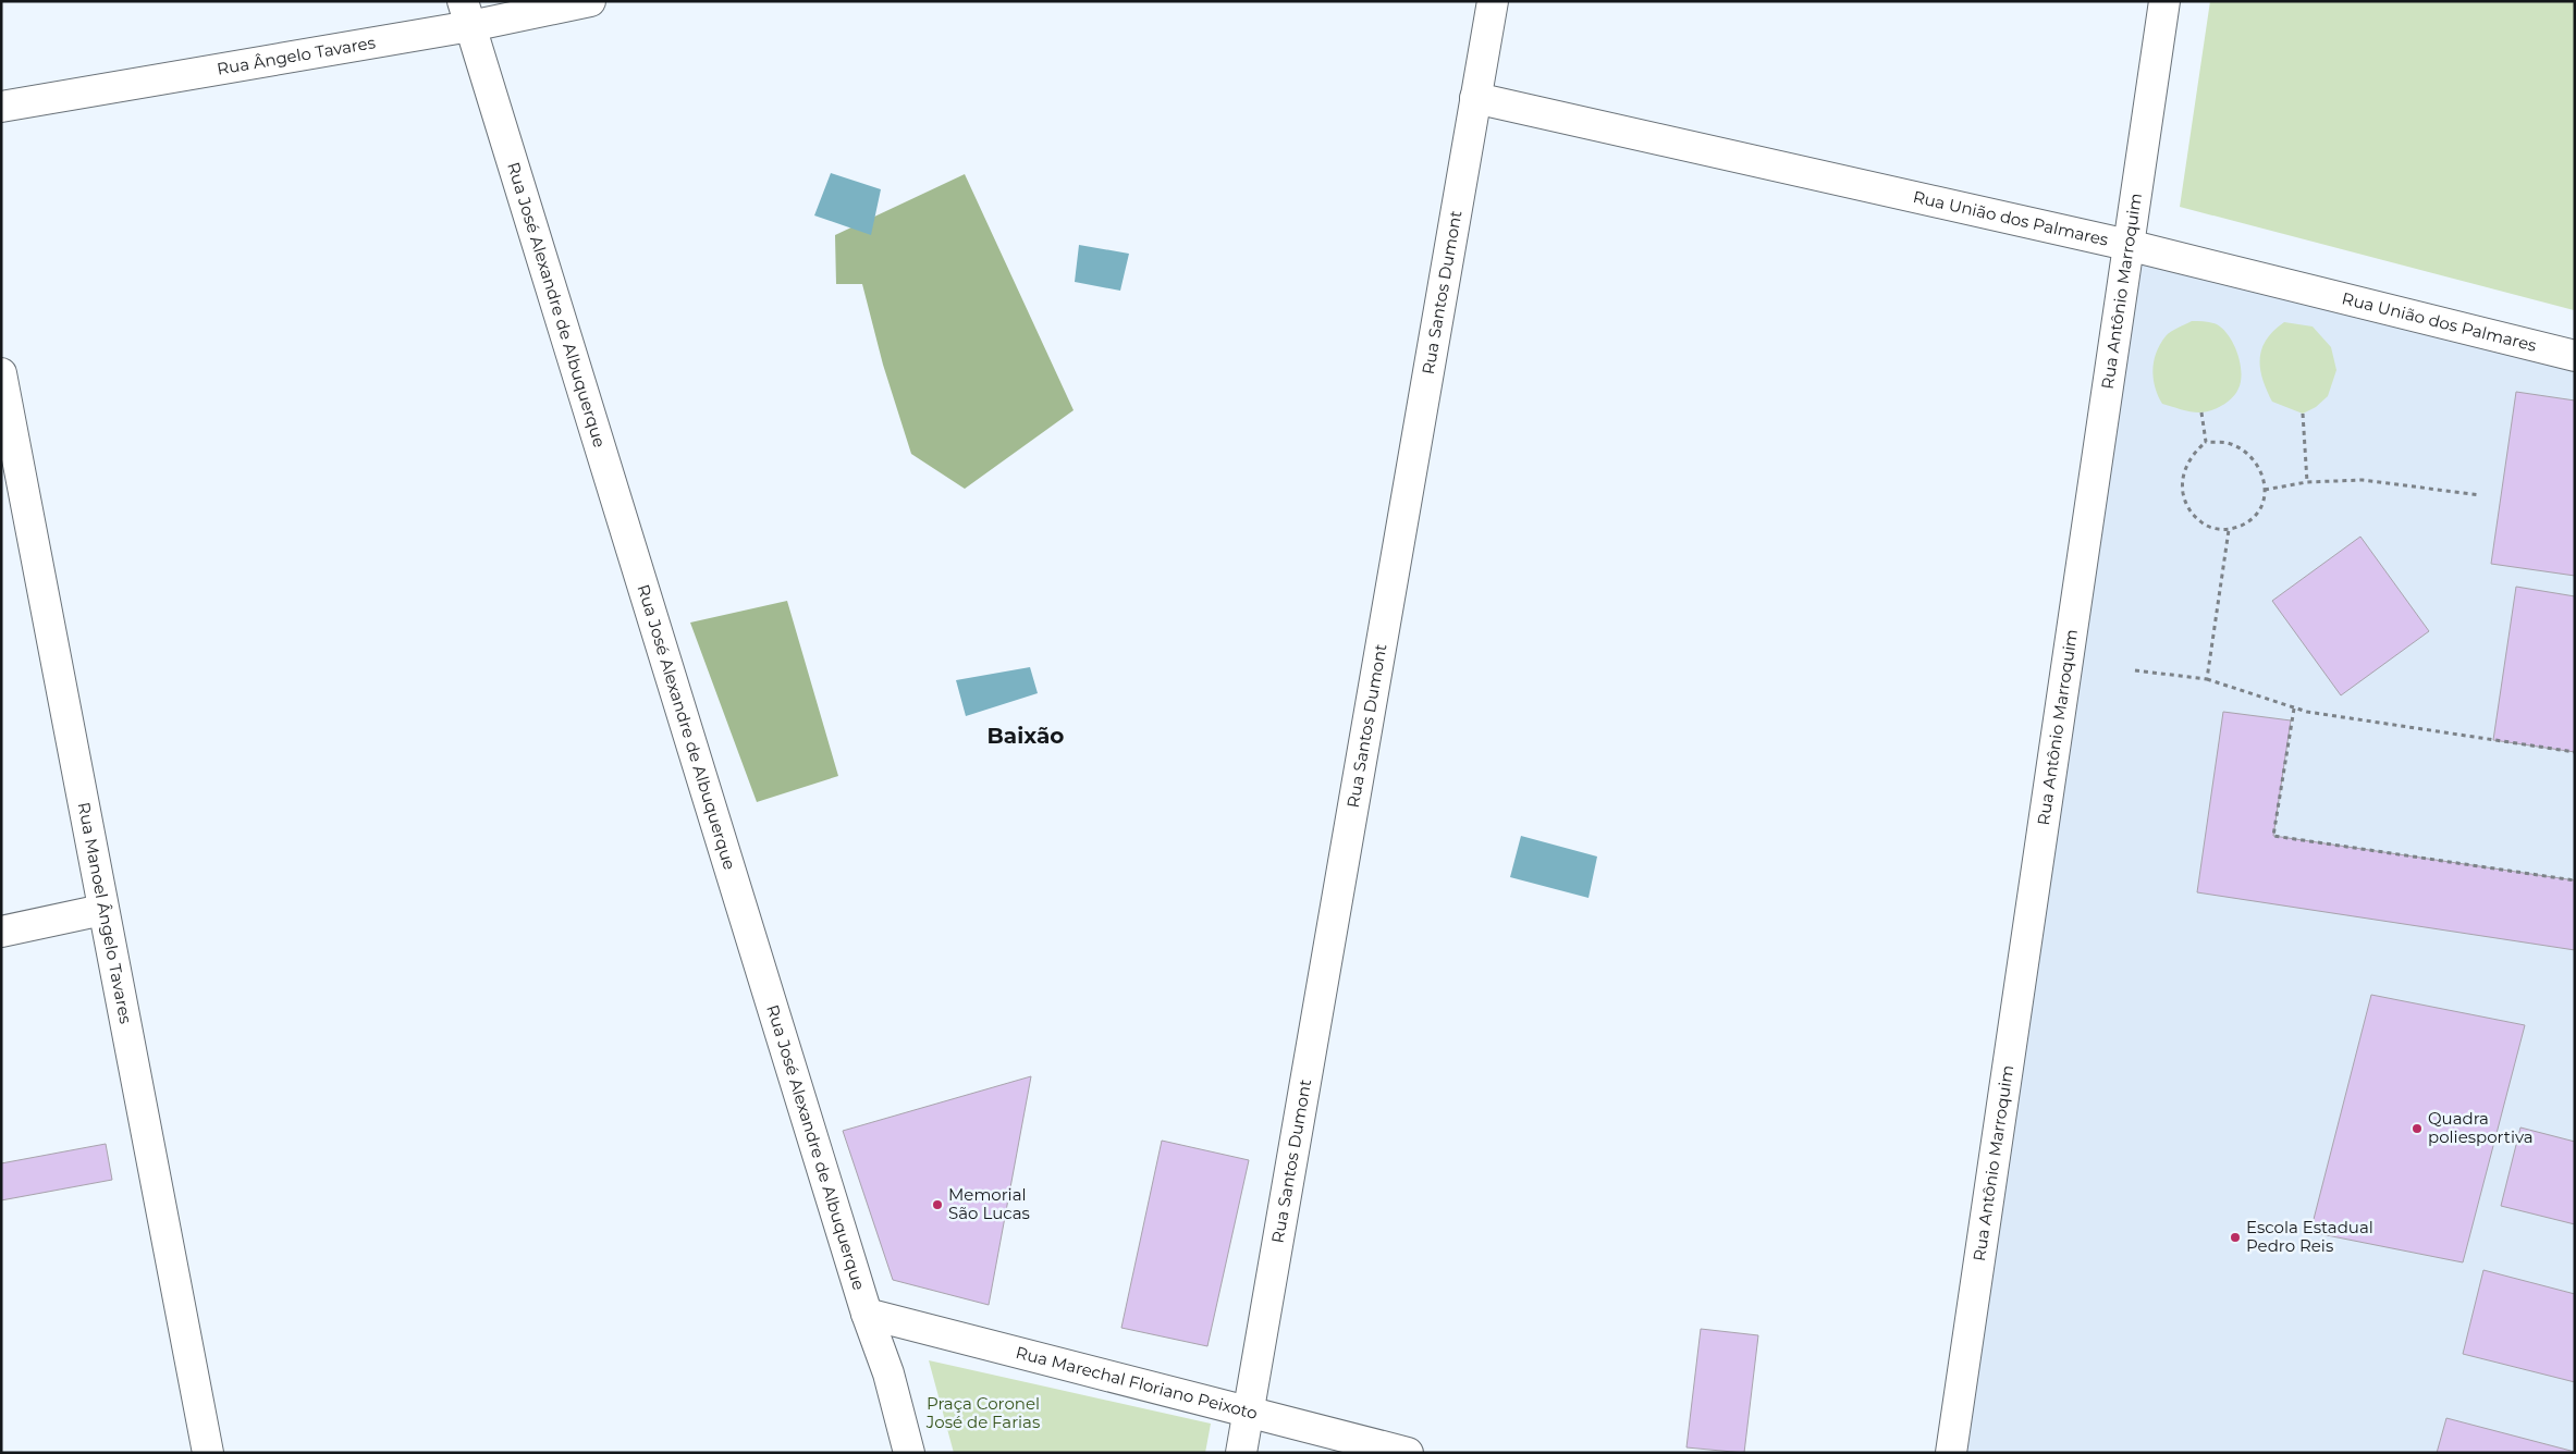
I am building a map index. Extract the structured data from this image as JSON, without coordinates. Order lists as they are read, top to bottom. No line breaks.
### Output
{"streets":{"street":["Rua Ângelo Tavares","Rua União dos Palmares","Rua Antônio Marroquim","Rua Santos Dumont","Rua José Alexandre de Albuquerque","Rua Manoel Ângelo Tavares","Rua Marechal Floriano Peixoto"]},"crossings":[["Rua Ângelo Tavares","Rua José Alexandre de Albuquerque"],["Rua União dos Palmares","Rua Antônio Marroquim"],["Rua União dos Palmares","Rua Santos Dumont"],["Rua Santos Dumont","Rua Marechal Floriano Peixoto"],["Rua José Alexandre de Albuquerque","Rua Marechal Floriano Peixoto"]],"districts":["Baixão"],"parks":["Praça Coronel José de Farias"],"places":["Quadra poliesportiva","Memorial São Lucas","Escola Estadual Pedro Reis"]}
